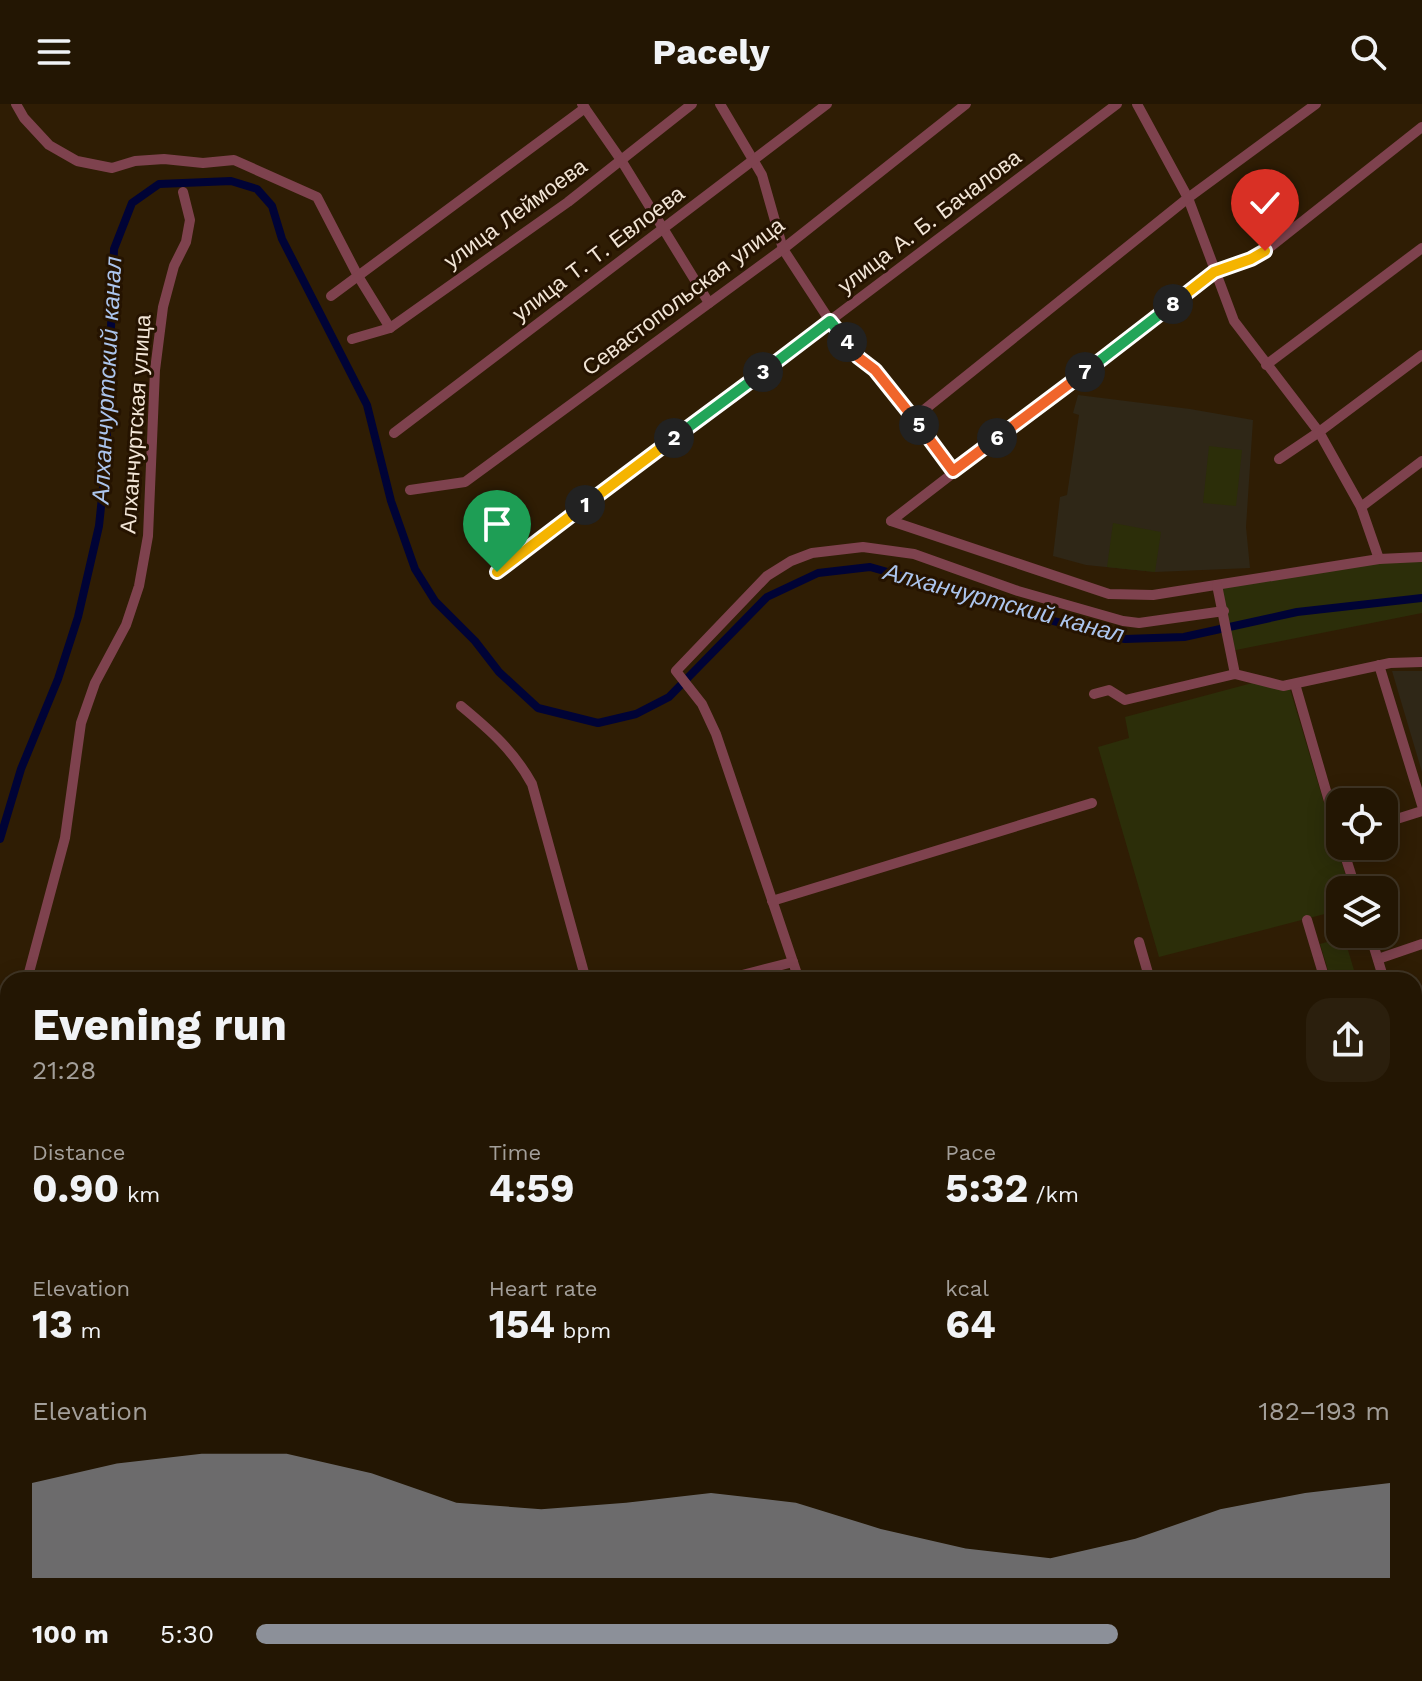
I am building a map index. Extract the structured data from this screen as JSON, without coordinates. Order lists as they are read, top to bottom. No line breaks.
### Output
{"streets":{"street":["улица Леймоева","улица А. Б. Бачалова","улица Т. Т. Евлоева","Севастопольская улица","Алханчуртская улица"]},"water":["Алханчуртский канал"],"page":{"header":"Pacely","pins":["8","4","3","7","5","2","6","1"],"heading":["Evening run","21:28"],"stats":[["Distance","0.90 km"],["Time","4:59"],["Pace","5:32 /km"],["Elevation","13 m"],["Heart rate","154 bpm"],["kcal","64"]],"chart":["Elevation","182–193 m"],"list":[{"name":"100 m","note":"5:30"}]}}
